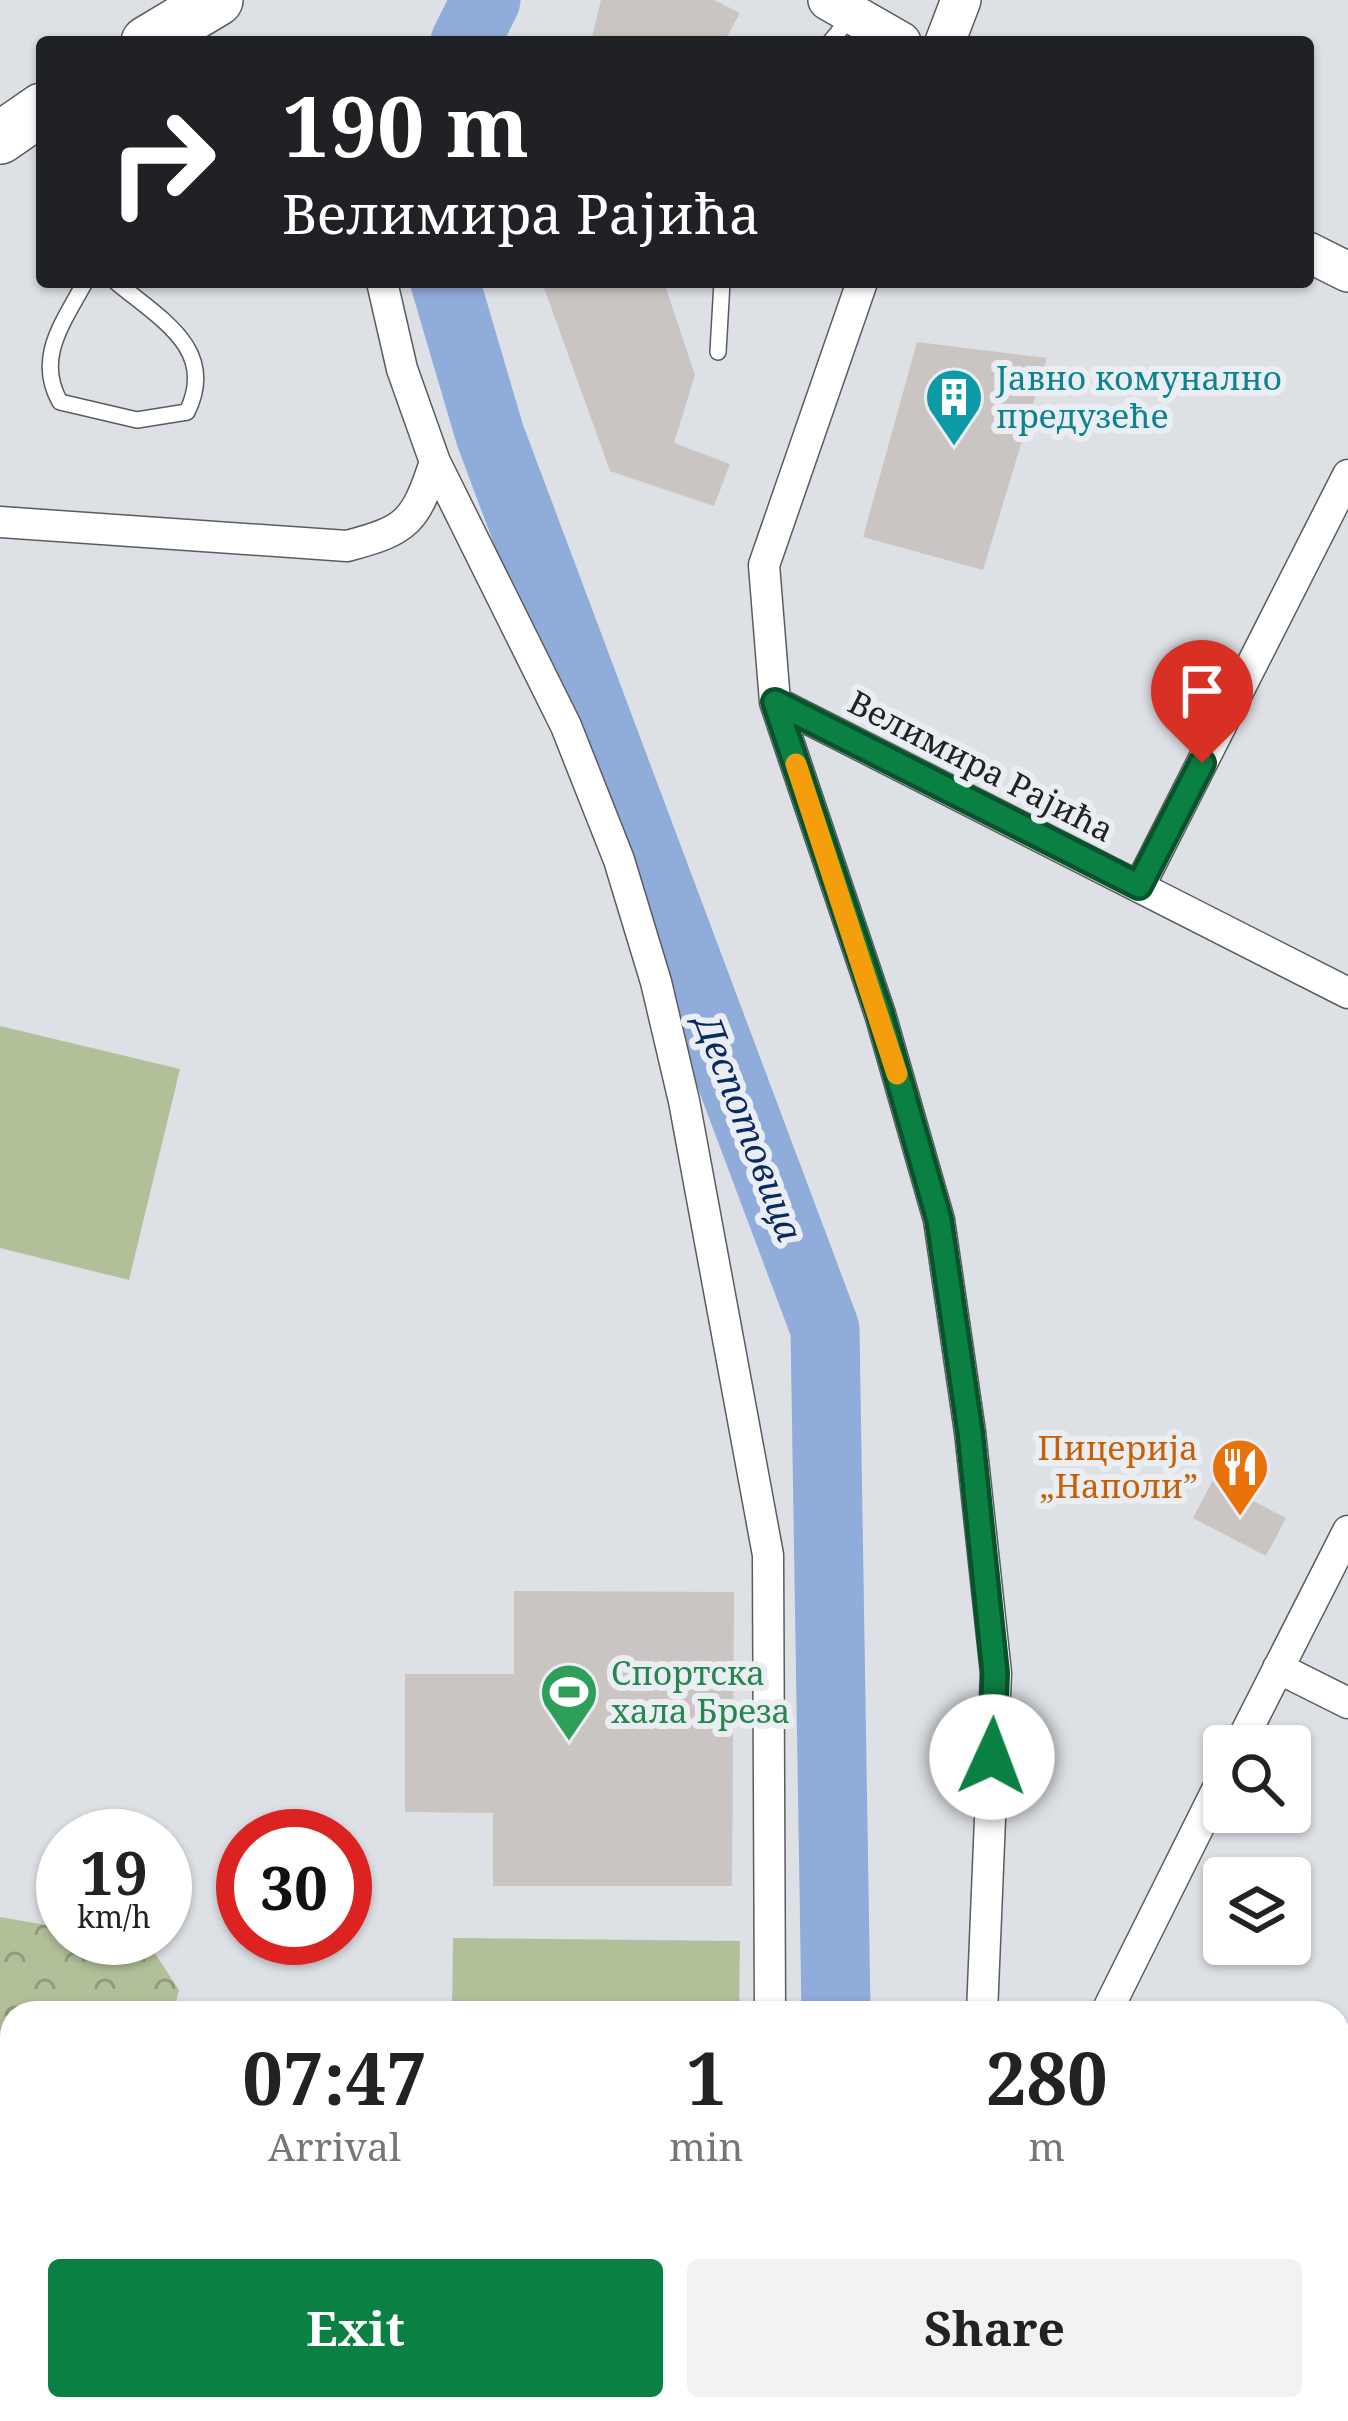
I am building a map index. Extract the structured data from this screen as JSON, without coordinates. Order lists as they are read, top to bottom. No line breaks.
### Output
{"streets":{"street":["Велимира Рајића"]},"water":["Деспотовица"],"places":{"building":["Јавно комунално предузеће"],"restaurant":["Пицерија „Наполи”"],"sports":["Спортска хала Бреза"]},"page":{"turn":["190 m","Велимира Рајића"],"speed":"19 km/h","limit":"30","eta":["07:47","Arrival","1","min","280","m"],"buttons":["Exit","Share"]}}
